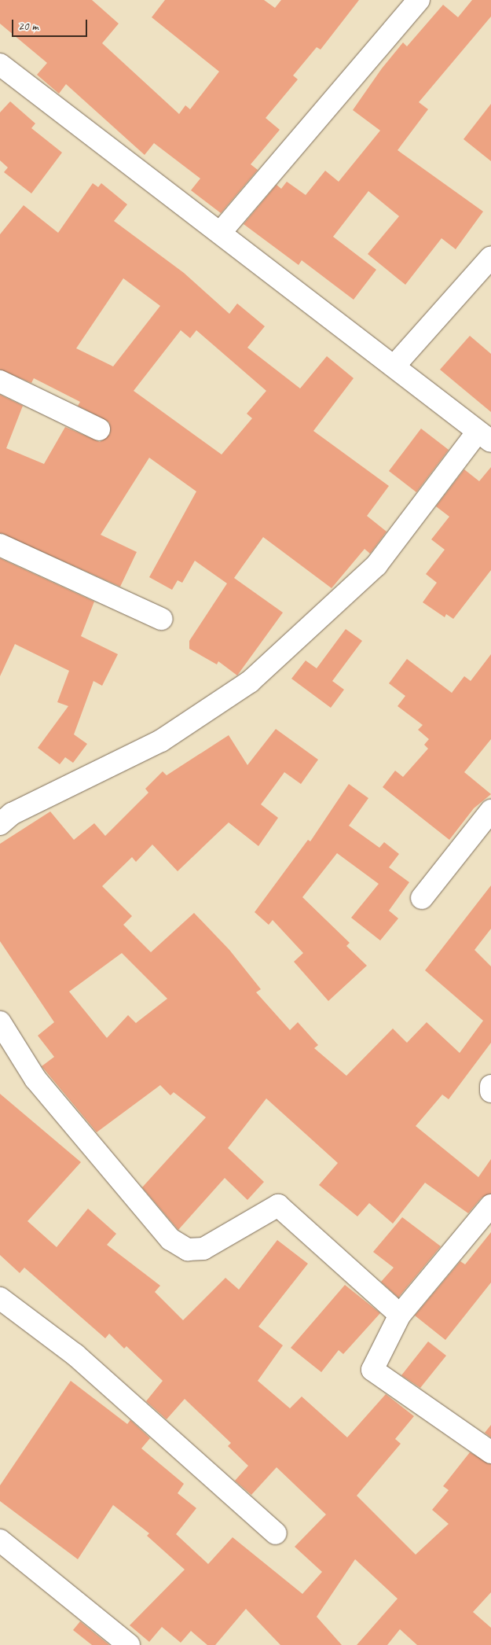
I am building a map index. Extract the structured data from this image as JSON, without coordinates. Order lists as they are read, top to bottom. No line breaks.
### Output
{"scale_bar":"20 m"}
